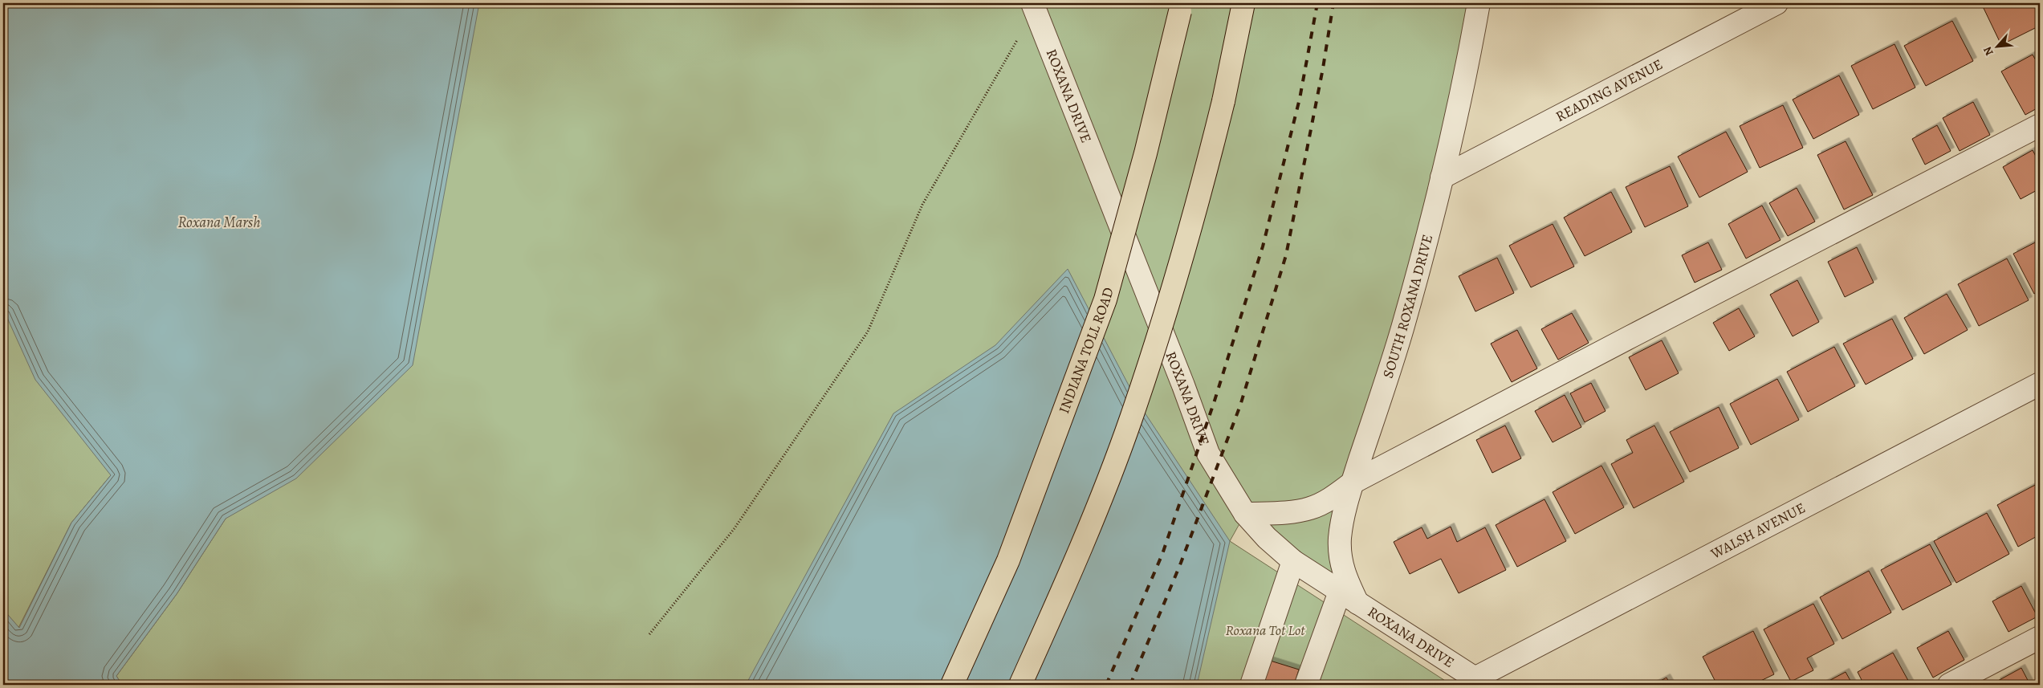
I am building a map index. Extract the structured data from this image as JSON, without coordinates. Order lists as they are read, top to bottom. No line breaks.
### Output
{"streets":{"highway":["INDIANA TOLL ROAD"],"street":["READING AVENUE","ROXANA DRIVE","SOUTH ROXANA DRIVE","WALSH AVENUE"]},"crossings":[["READING AVENUE","SOUTH ROXANA DRIVE"],["ROXANA DRIVE","SOUTH ROXANA DRIVE"],["ROXANA DRIVE","WALSH AVENUE"]],"water":["Roxana Marsh"],"parks":["Roxana Tot Lot"],"north":"bottom left"}
